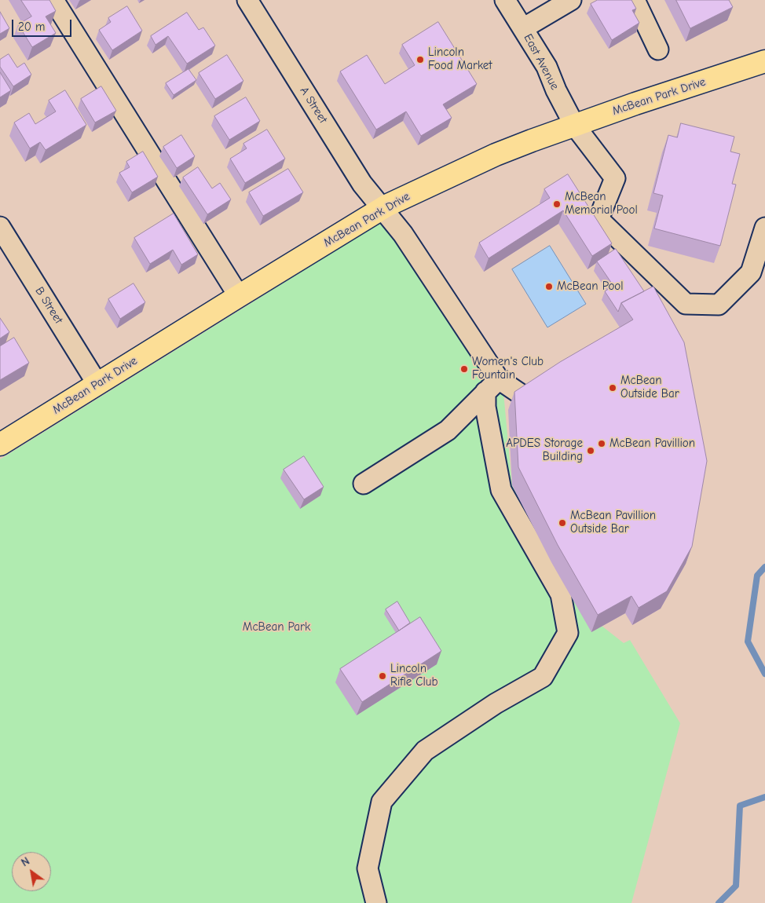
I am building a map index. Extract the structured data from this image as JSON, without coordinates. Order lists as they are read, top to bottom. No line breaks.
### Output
{"streets":{"main road":["McBean Park Drive"],"street":["East Avenue","A Street","B Street"]},"crossings":[["East Avenue","McBean Park Drive"],["McBean Park Drive","A Street"],["McBean Park Drive","B Street"]],"parks":["McBean Park"],"places":["Lincoln Food Market","McBean Memorial Pool","McBean Pool","Women's Club Fountain","McBean Outside Bar","McBean Pavillion","APDES Storage Building","McBean Pavillion Outside Bar","Lincoln Rifle Club"],"scale_bar":"20 m","north":"top left"}
